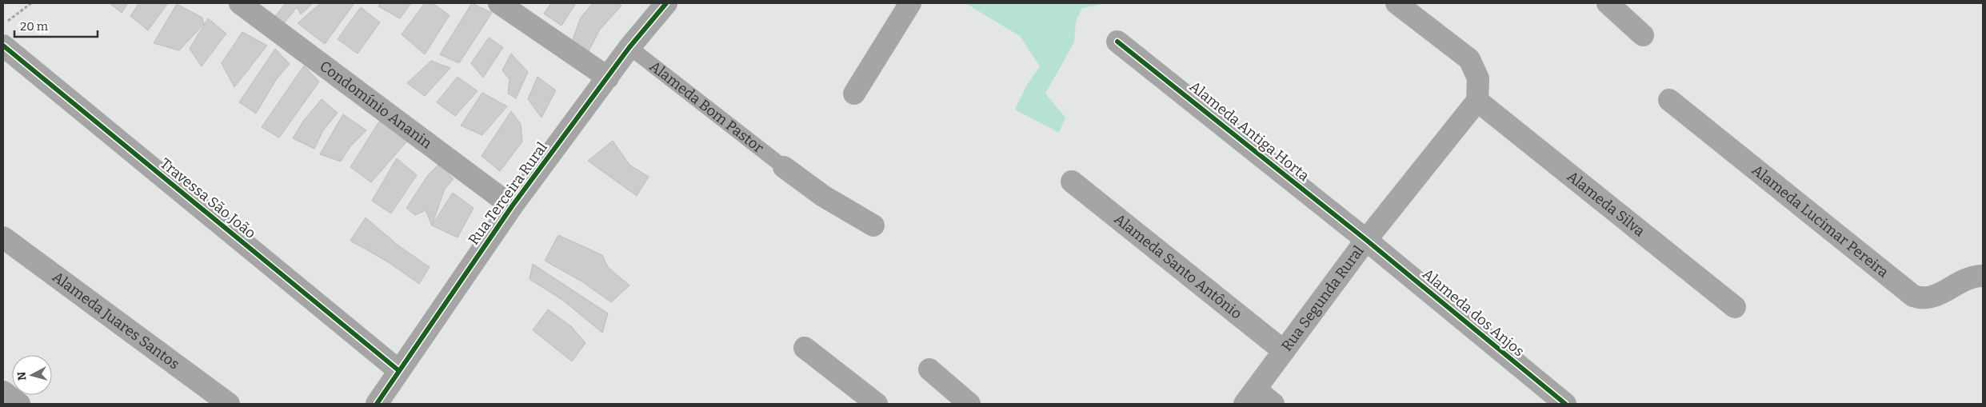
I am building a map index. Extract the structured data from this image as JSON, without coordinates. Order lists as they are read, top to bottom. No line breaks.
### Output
{"streets":{"street":["Condomínio Ananin","Alameda Antiga Horta","Rua Terceira Rural","Travessa São João","Alameda Silva","Alameda Lucimar Pereira","Alameda Santo Antônio","Rua Segunda Rural","Alameda dos Anjos","Alameda Juares Santos"],"lane":["Alameda Bom Pastor"]},"crossings":[["Condomínio Ananin","Rua Terceira Rural"],["Alameda Bom Pastor","Rua Terceira Rural"],["Alameda Antiga Horta","Rua Segunda Rural"],["Alameda Antiga Horta","Alameda dos Anjos"],["Rua Terceira Rural","Travessa São João"],["Alameda Silva","Rua Segunda Rural"],["Alameda Santo Antônio","Rua Segunda Rural"],["Rua Segunda Rural","Alameda dos Anjos"]],"scale_bar":"20 m","north":"left"}
